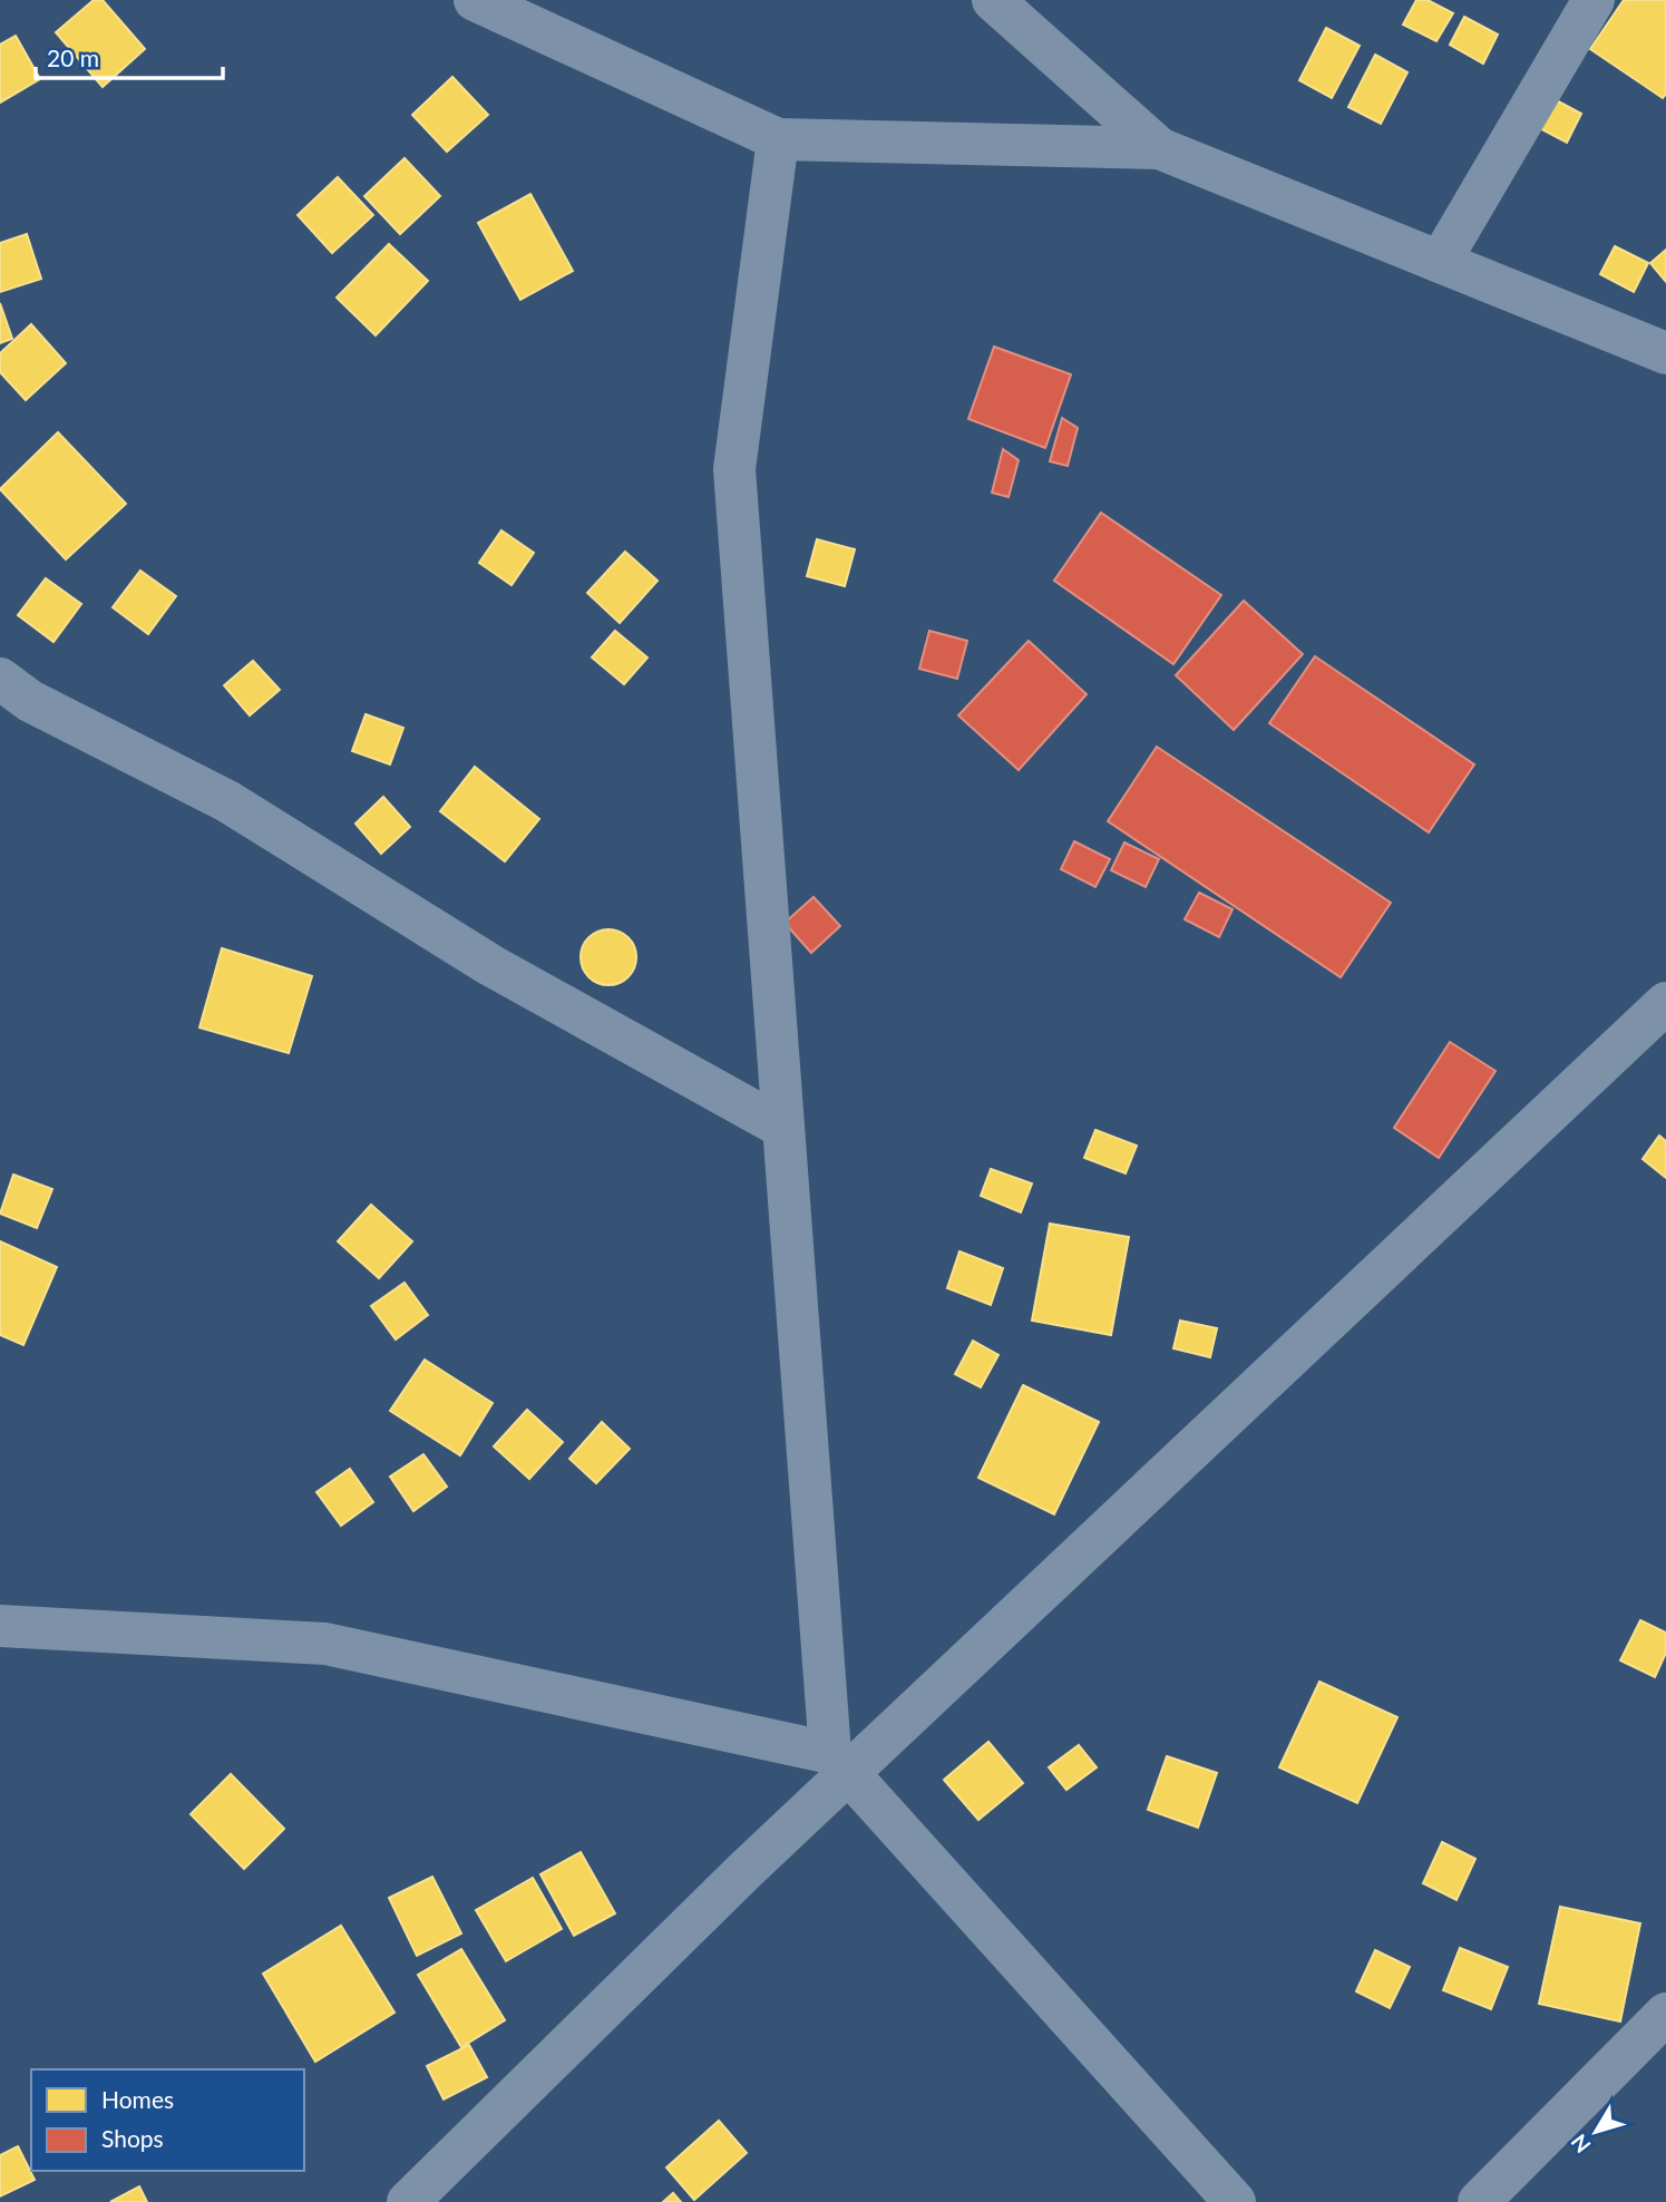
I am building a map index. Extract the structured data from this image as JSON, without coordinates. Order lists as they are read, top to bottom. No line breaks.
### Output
{"legend":["Homes","Shops"],"scale_bar":"20 m","north":"bottom left"}
